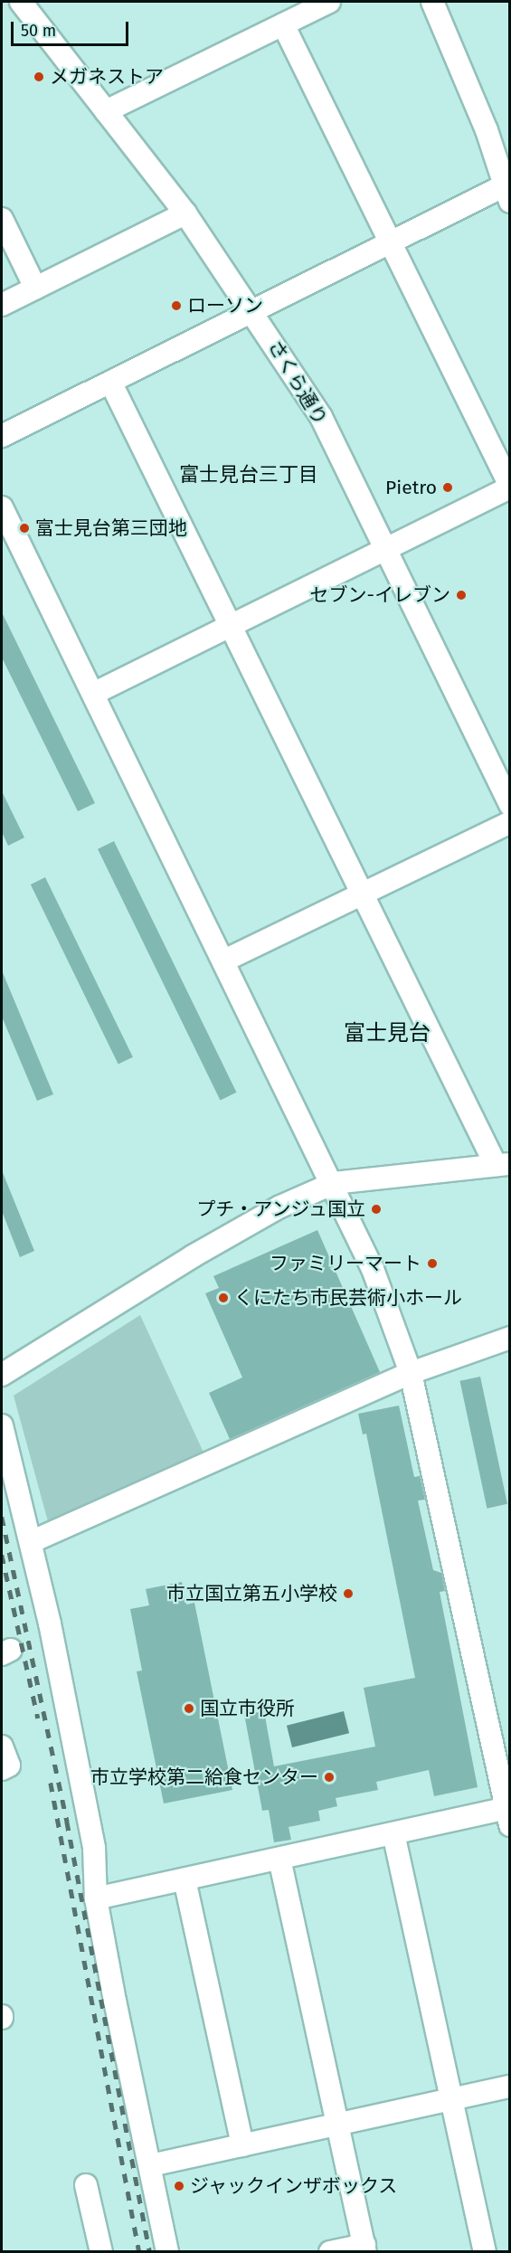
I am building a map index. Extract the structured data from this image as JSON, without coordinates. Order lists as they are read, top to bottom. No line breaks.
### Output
{"streets":{"street":["さくら通り"]},"districts":["富士見台三丁目","富士見台"],"places":["メガネストア","ローソン","Pietro","富士見台第三団地","セブン-イレブン","プチ・アンジュ国立","ファミリーマート","くにたち市民芸術小ホール","市立国立第五小学校","国立市役所","市立学校第二給食センター","ジャックインザボックス"],"scale_bar":"50 m"}
